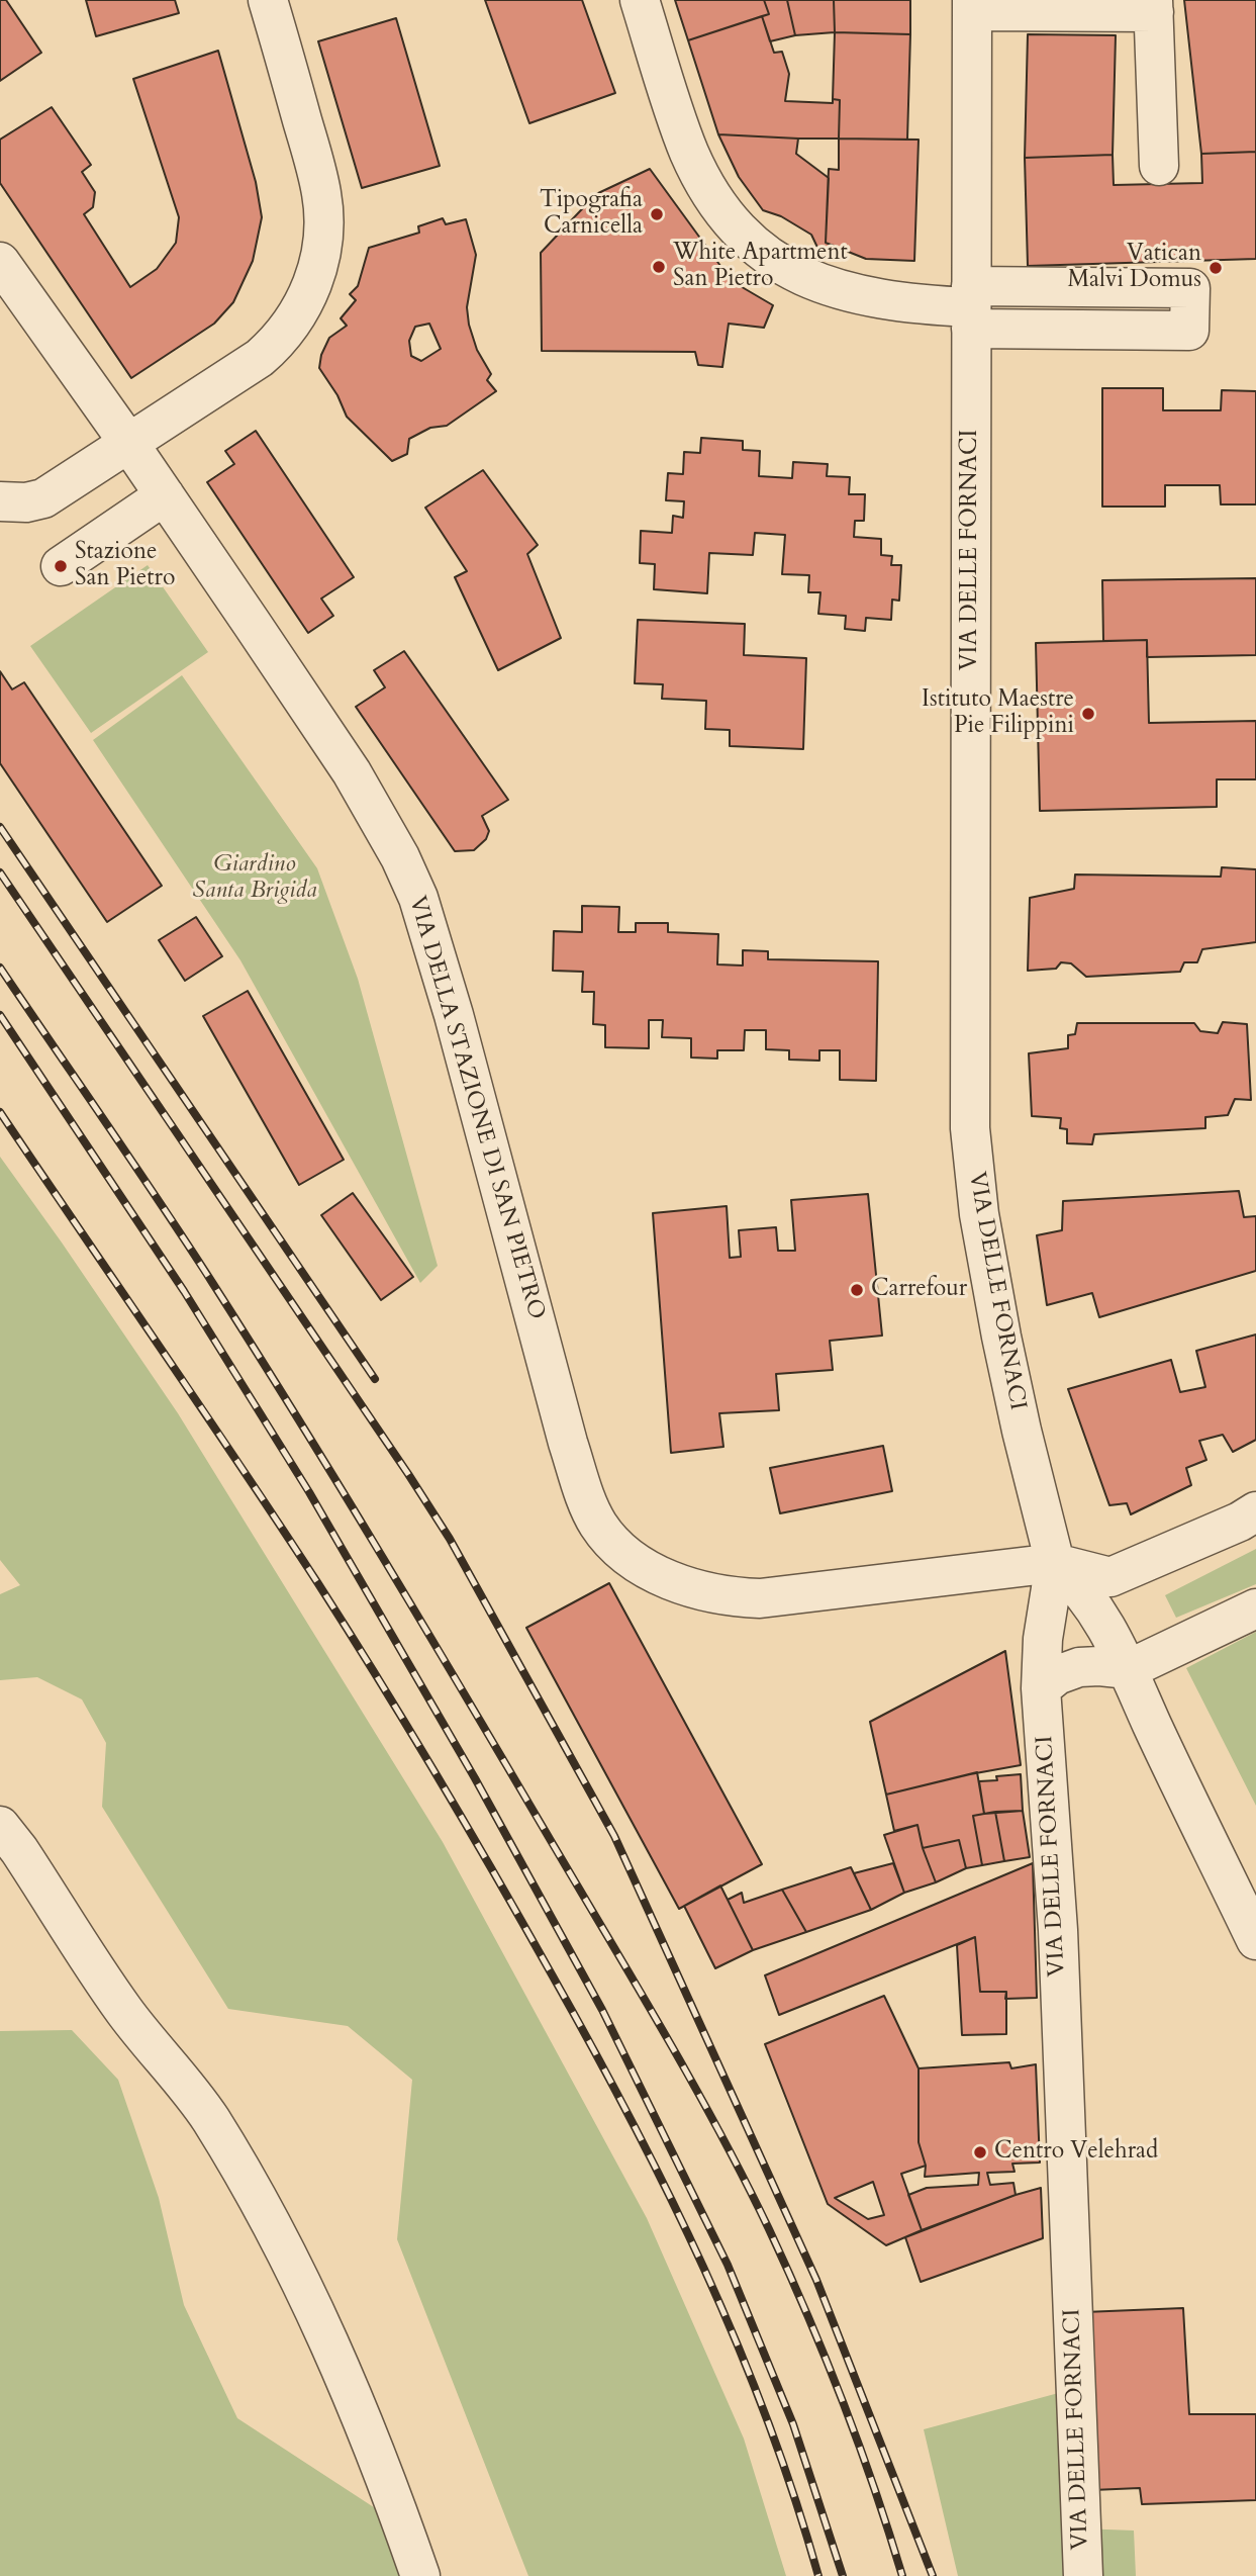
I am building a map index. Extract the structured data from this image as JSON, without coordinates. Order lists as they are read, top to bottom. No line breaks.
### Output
{"streets":{"street":["VIA DELLE FORNACI","VIA DELLA STAZIONE DI SAN PIETRO"]},"crossings":[["VIA DELLE FORNACI","VIA DELLA STAZIONE DI SAN PIETRO"]],"parks":["Giardino Santa Brigida"],"places":["Tipografia Carnicella","White Apartment San Pietro","Vatican Malvi Domus","Stazione San Pietro","Istituto Maestre Pie Filippini","Carrefour","Centro Velehrad"]}
